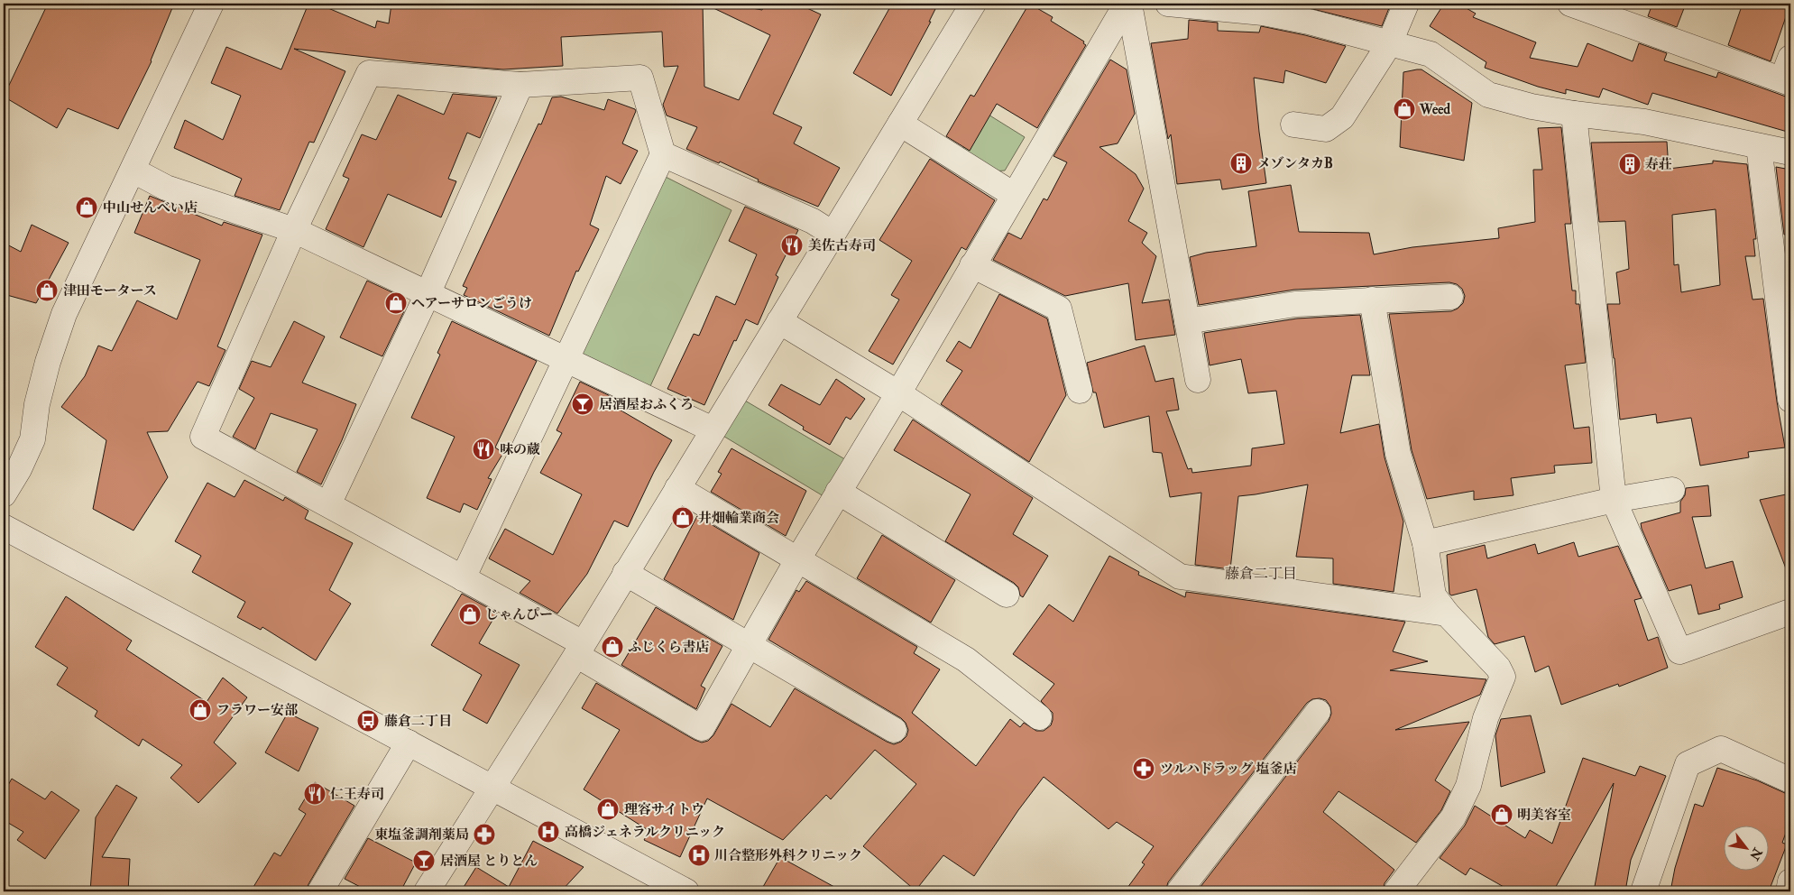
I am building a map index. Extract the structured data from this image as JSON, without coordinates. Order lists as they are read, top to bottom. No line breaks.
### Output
{"districts":["藤倉二丁目"],"places":{"shop":["Weed","中山せんべい店","津田モータース","ヘアーサロンごうけ","井畑輪業商会","じゃんぴー","ふじくら書店","フラワー安部","理容サイトウ","明美容室"],"building":["メゾンタカB","寿荘"],"restaurant":["美佐古寿司","味の蔵","仁王寿司"],"bar":["居酒屋おふくろ","居酒屋 とりとん"],"bus stop":["藤倉二丁目"],"pharmacy":["ツルハドラッグ 塩釜店","東塩釜調剤薬局"],"hospital":["高橋ジェネラルクリニック","川合整形外科クリニック"]},"north":"bottom right"}
